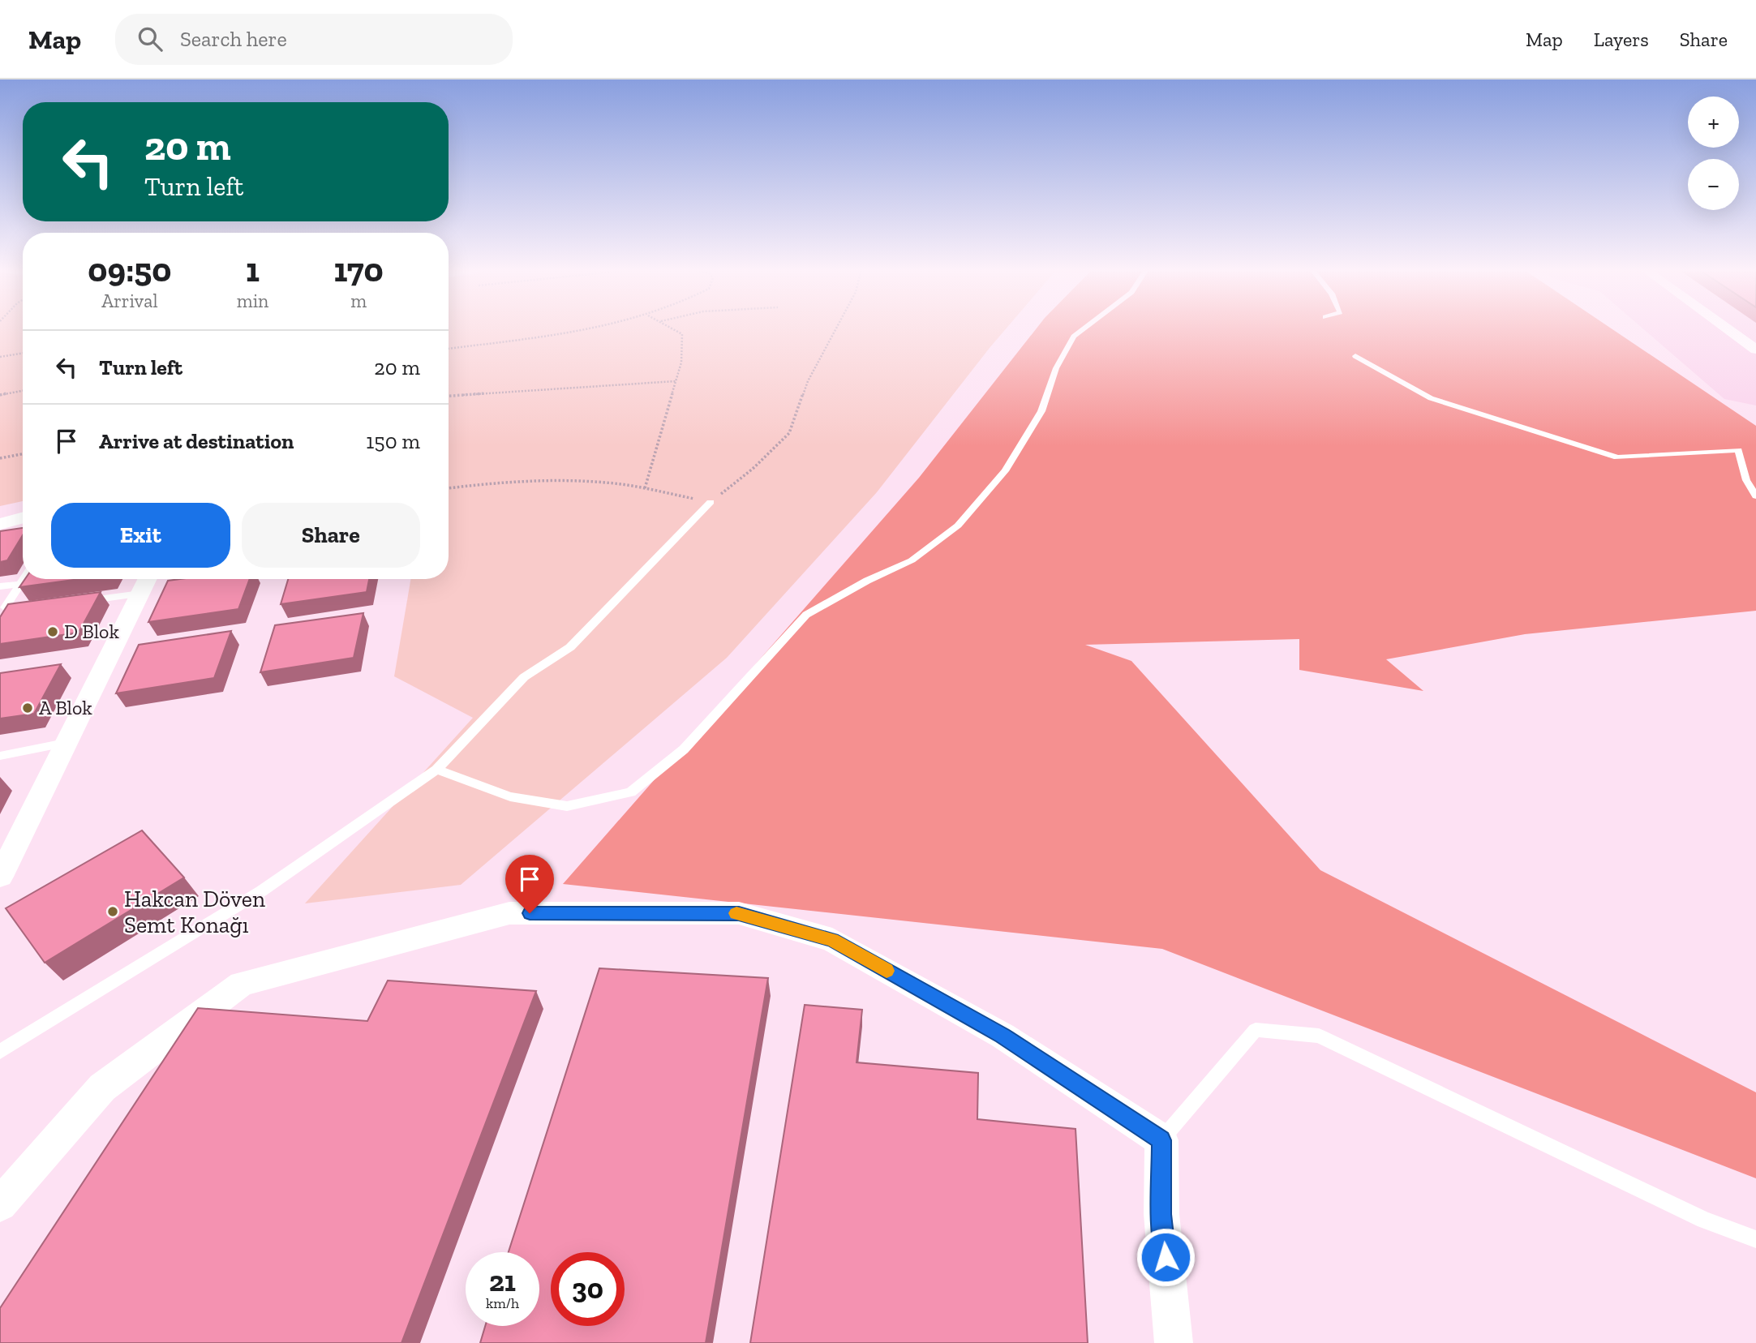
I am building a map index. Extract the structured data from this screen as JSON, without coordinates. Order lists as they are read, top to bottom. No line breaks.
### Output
{"places":["D Blok","A Blok","Hakcan Döven Semt Konağı"],"page":{"header":"Map","search":"Search here","nav":["Map","Layers","Share"],"map_buttons":["+","−"],"turn":["20 m","Turn left"],"eta":["09:50","Arrival","1","min","170","m"],"list":[{"name":"Turn left","value":"20 m"},{"name":"Arrive at destination","value":"150 m"}],"buttons":["Exit","Share"],"speed":"21 km/h","limit":"30"}}
